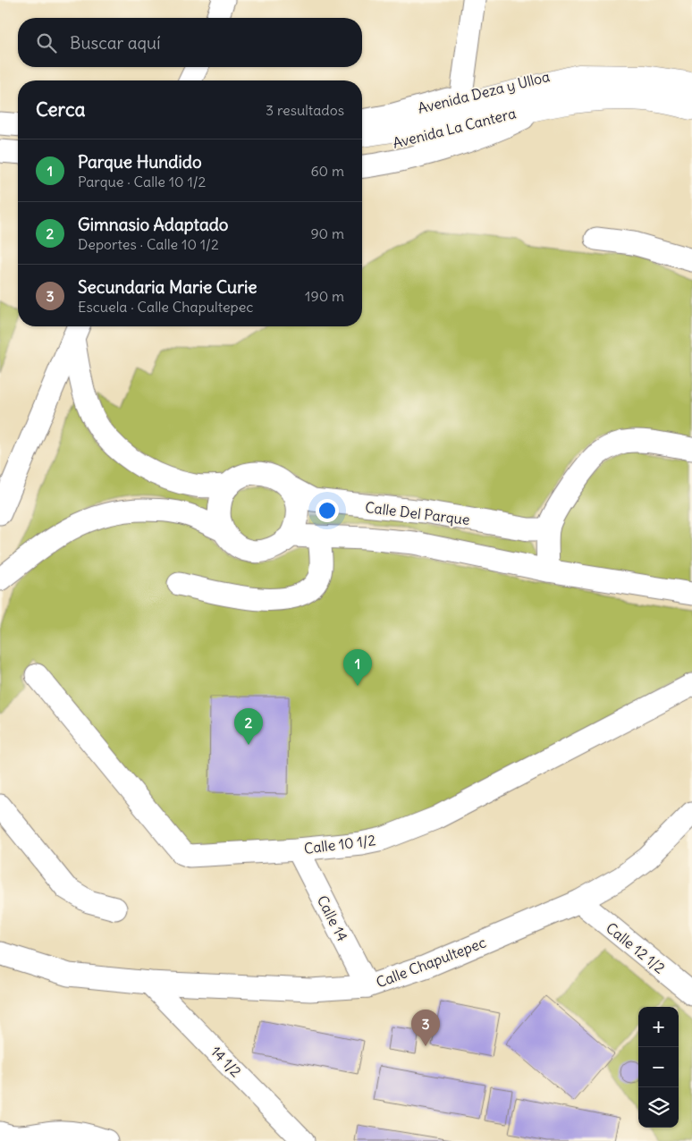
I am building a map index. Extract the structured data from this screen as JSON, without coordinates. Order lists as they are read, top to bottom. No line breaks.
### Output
{"streets":{"main road":["Avenida Deza y Ulloa","Avenida La Cantera"],"street":["Calle Del Parque","Calle 10 1/2","Calle 14","Calle 12 1/2","Calle Chapultepec","14 1/2"]},"crossings":[["Avenida Deza y Ulloa","Avenida La Cantera"],["Calle 10 1/2","Calle 14"],["Calle 14","Calle Chapultepec"],["Calle 12 1/2","Calle Chapultepec"],["Calle Chapultepec","14 1/2"]],"page":{"search":"Buscar aquí","heading":["Cerca","3 resultados"],"list":[{"mark":"1","name":"Parque Hundido","note":"Parque · Calle 10 1/2","value":"60 m"},{"mark":"2","name":"Gimnasio Adaptado","note":"Deportes · Calle 10 1/2","value":"90 m"},{"mark":"3","name":"Secundaria Marie Curie","note":"Escuela · Calle Chapultepec","value":"190 m"}],"pins":["1","2","3"],"map_buttons":["+","−"]}}
